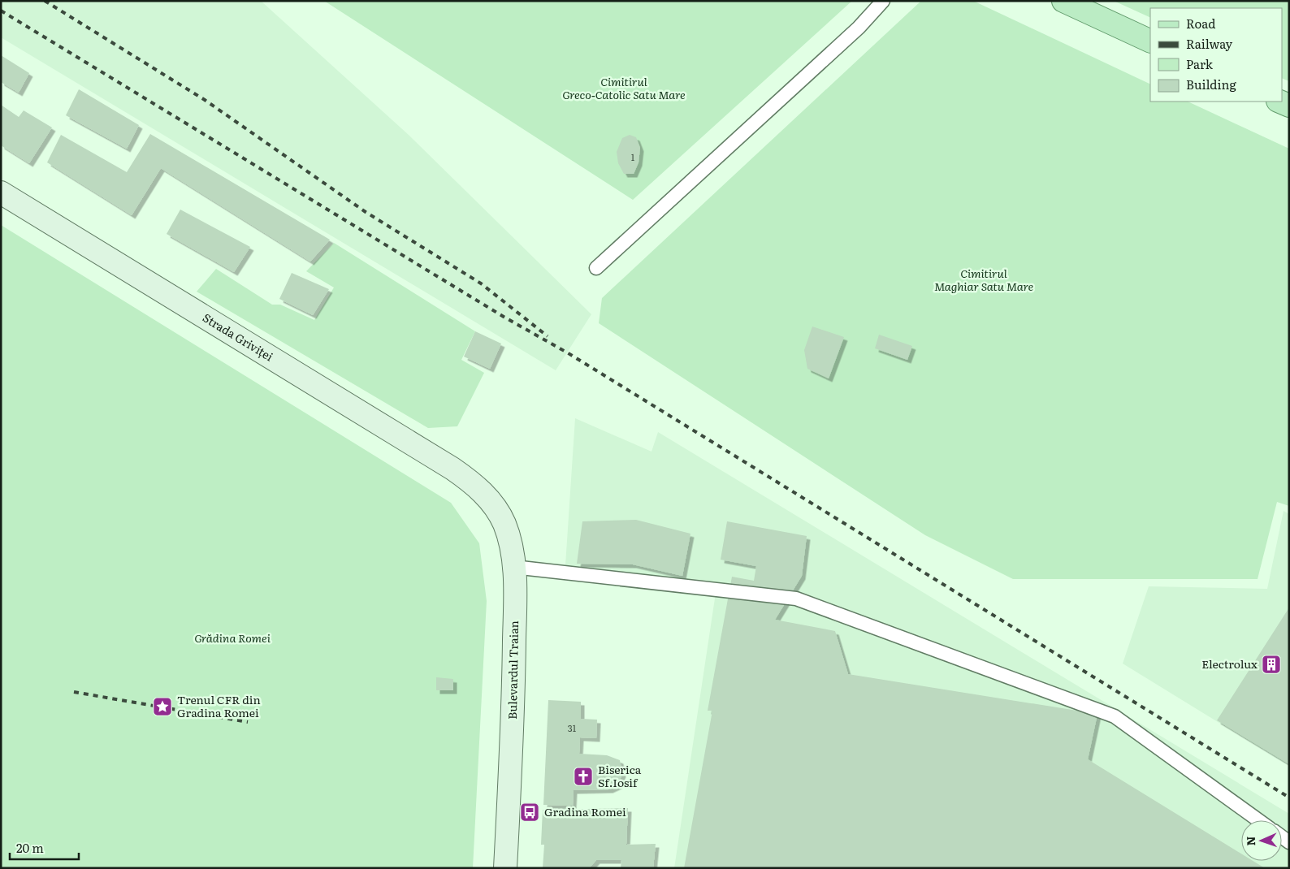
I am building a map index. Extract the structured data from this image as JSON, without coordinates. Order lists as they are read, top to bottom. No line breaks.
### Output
{"streets":{"street":["Strada Griviței","Bulevardul Traian"]},"crossings":[["Strada Griviței","Bulevardul Traian"]],"parks":["Cimitirul Greco-Catolic Satu Mare","Cimitirul Maghiar Satu Mare","Grădina Romei"],"places":{"building":["Electrolux"],"place":["Trenul CFR din Gradina Romei"],"church":["Biserica Sf.Iosif"],"bus stop":["Gradina Romei"]},"house_numbers":["1","31"],"legend":["Road","Railway","Park","Building"],"scale_bar":"20 m","north":"left"}
